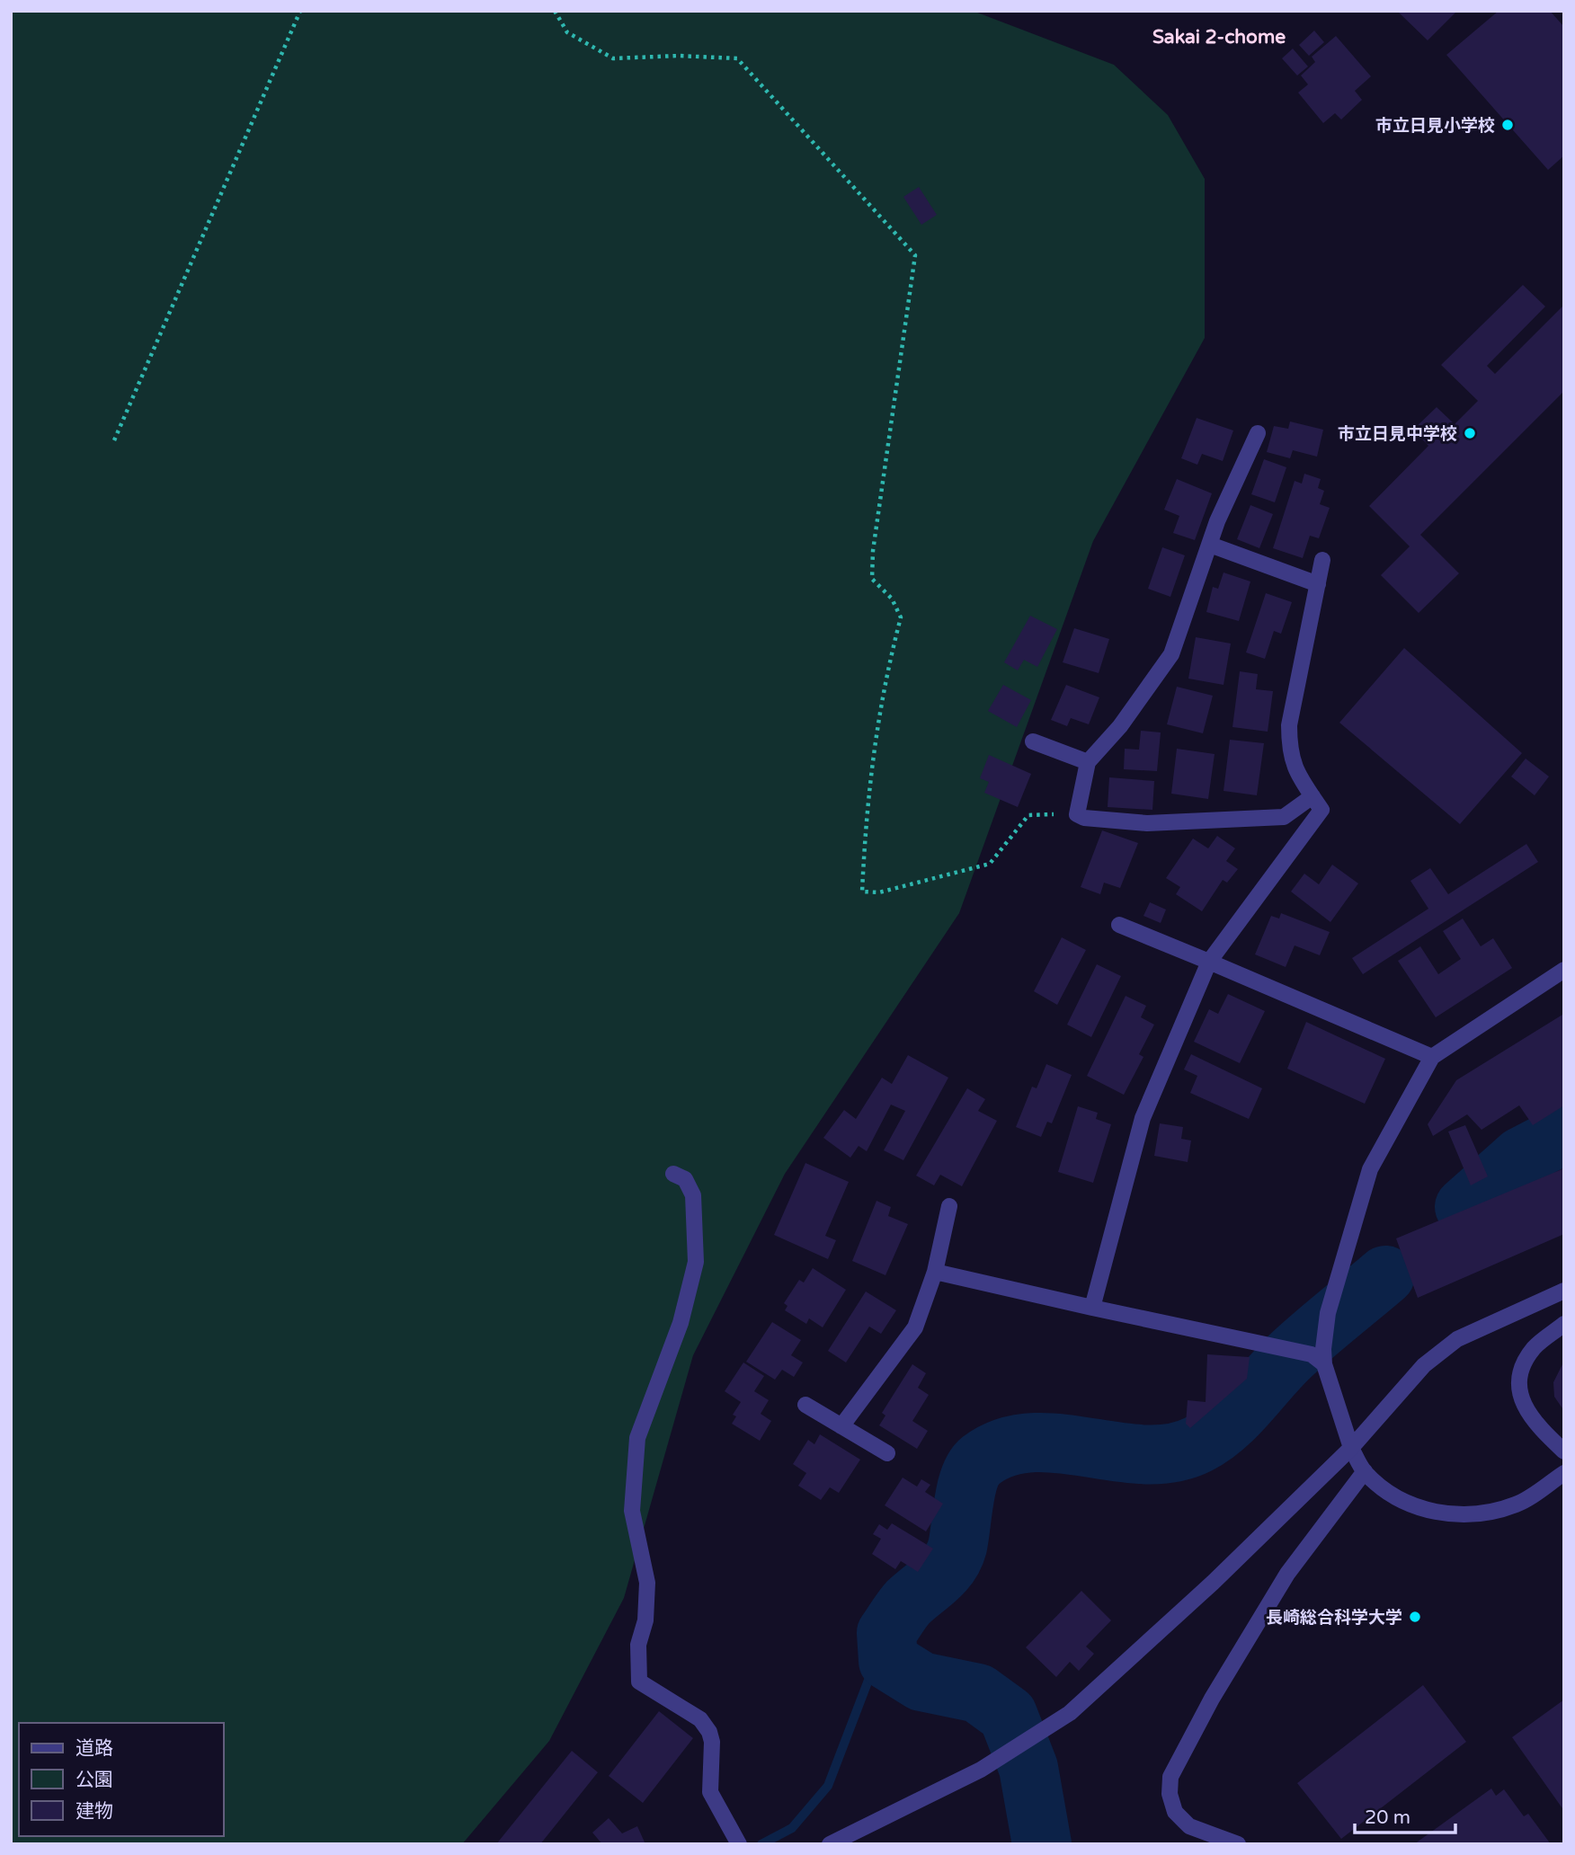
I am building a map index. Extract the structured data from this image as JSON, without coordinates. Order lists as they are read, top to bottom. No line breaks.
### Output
{"districts":["Sakai 2-chome"],"places":["市立日見小学校","市立日見中学校","長崎総合科学大学"],"legend":["道路","公園","建物"],"scale_bar":"20 m"}
